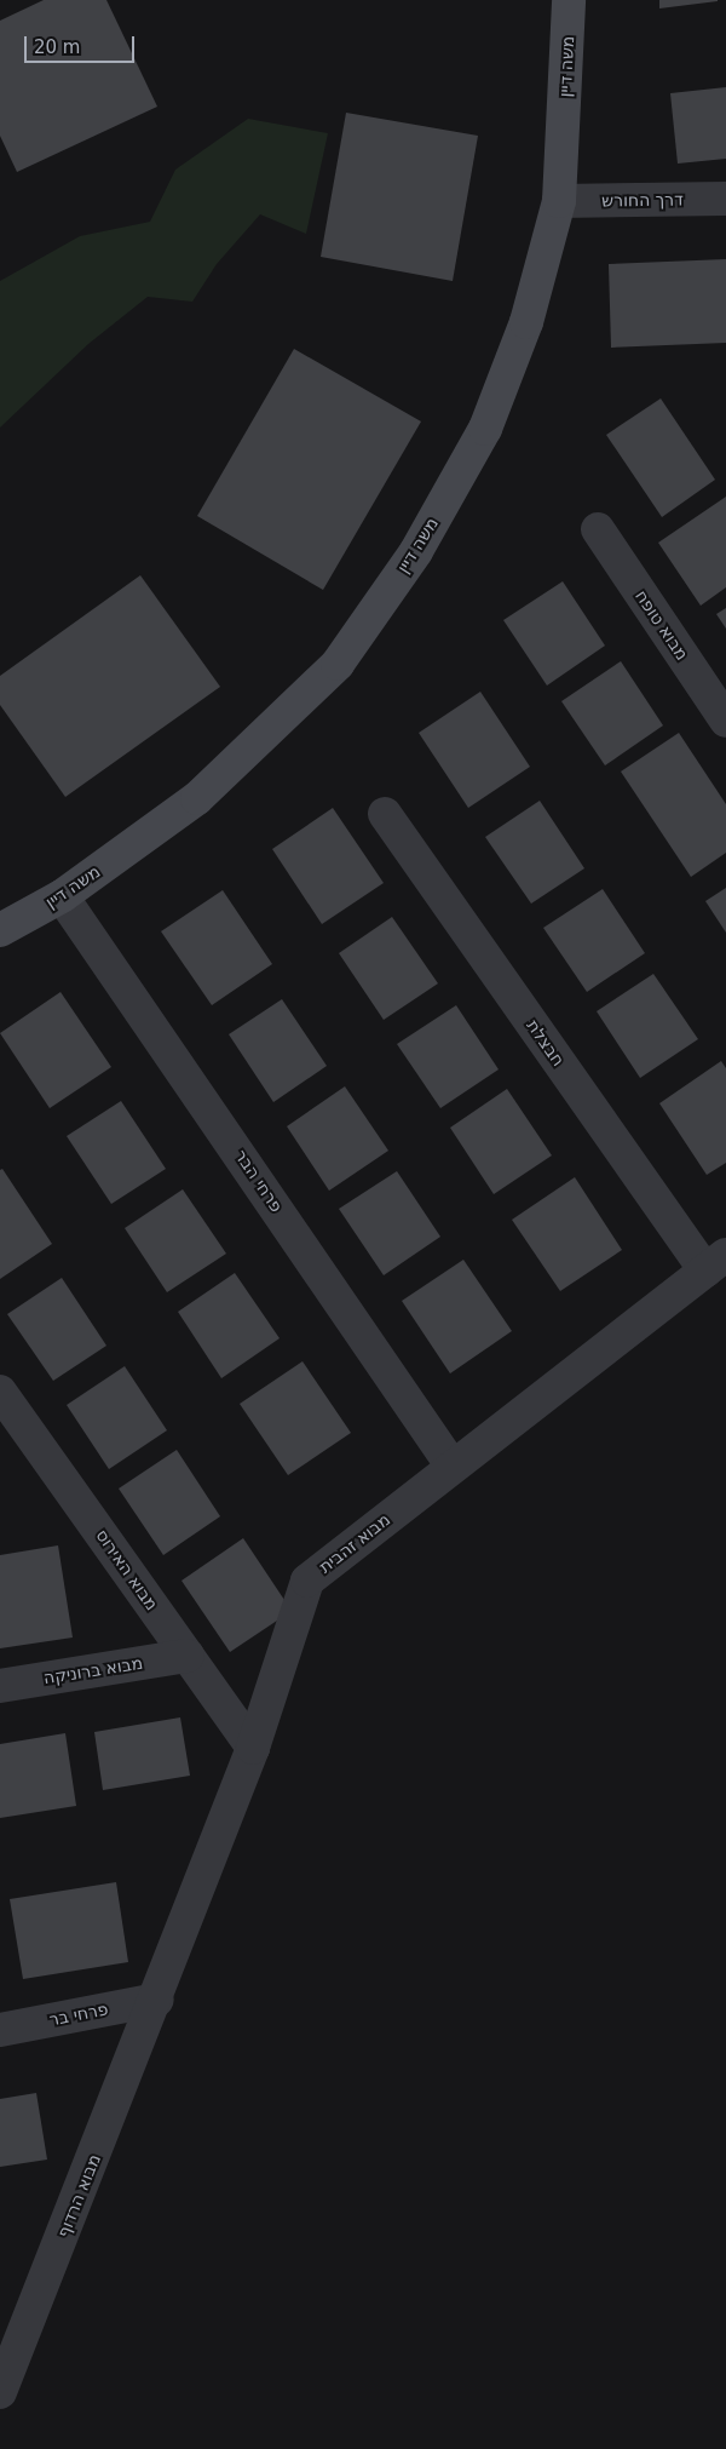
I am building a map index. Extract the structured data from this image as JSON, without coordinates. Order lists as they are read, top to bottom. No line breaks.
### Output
{"streets":{"street":["משה דיין","דרך החורש","מבוא טופח","חבצלת","פרחי הבר","מבוא זהבית","מבוא האירוס","מבוא ברוניקה","פרחי בר","מבוא הרדוף"]},"crossings":[["משה דיין","דרך החורש"],["משה דיין","פרחי הבר"],["חבצלת","מבוא זהבית"],["פרחי הבר","מבוא זהבית"],["מבוא זהבית","מבוא האירוס"],["מבוא זהבית","פרחי בר"],["מבוא זהבית","מבוא הרדוף"],["מבוא האירוס","מבוא ברוניקה"],["פרחי בר","מבוא הרדוף"]],"scale_bar":"20 m"}
